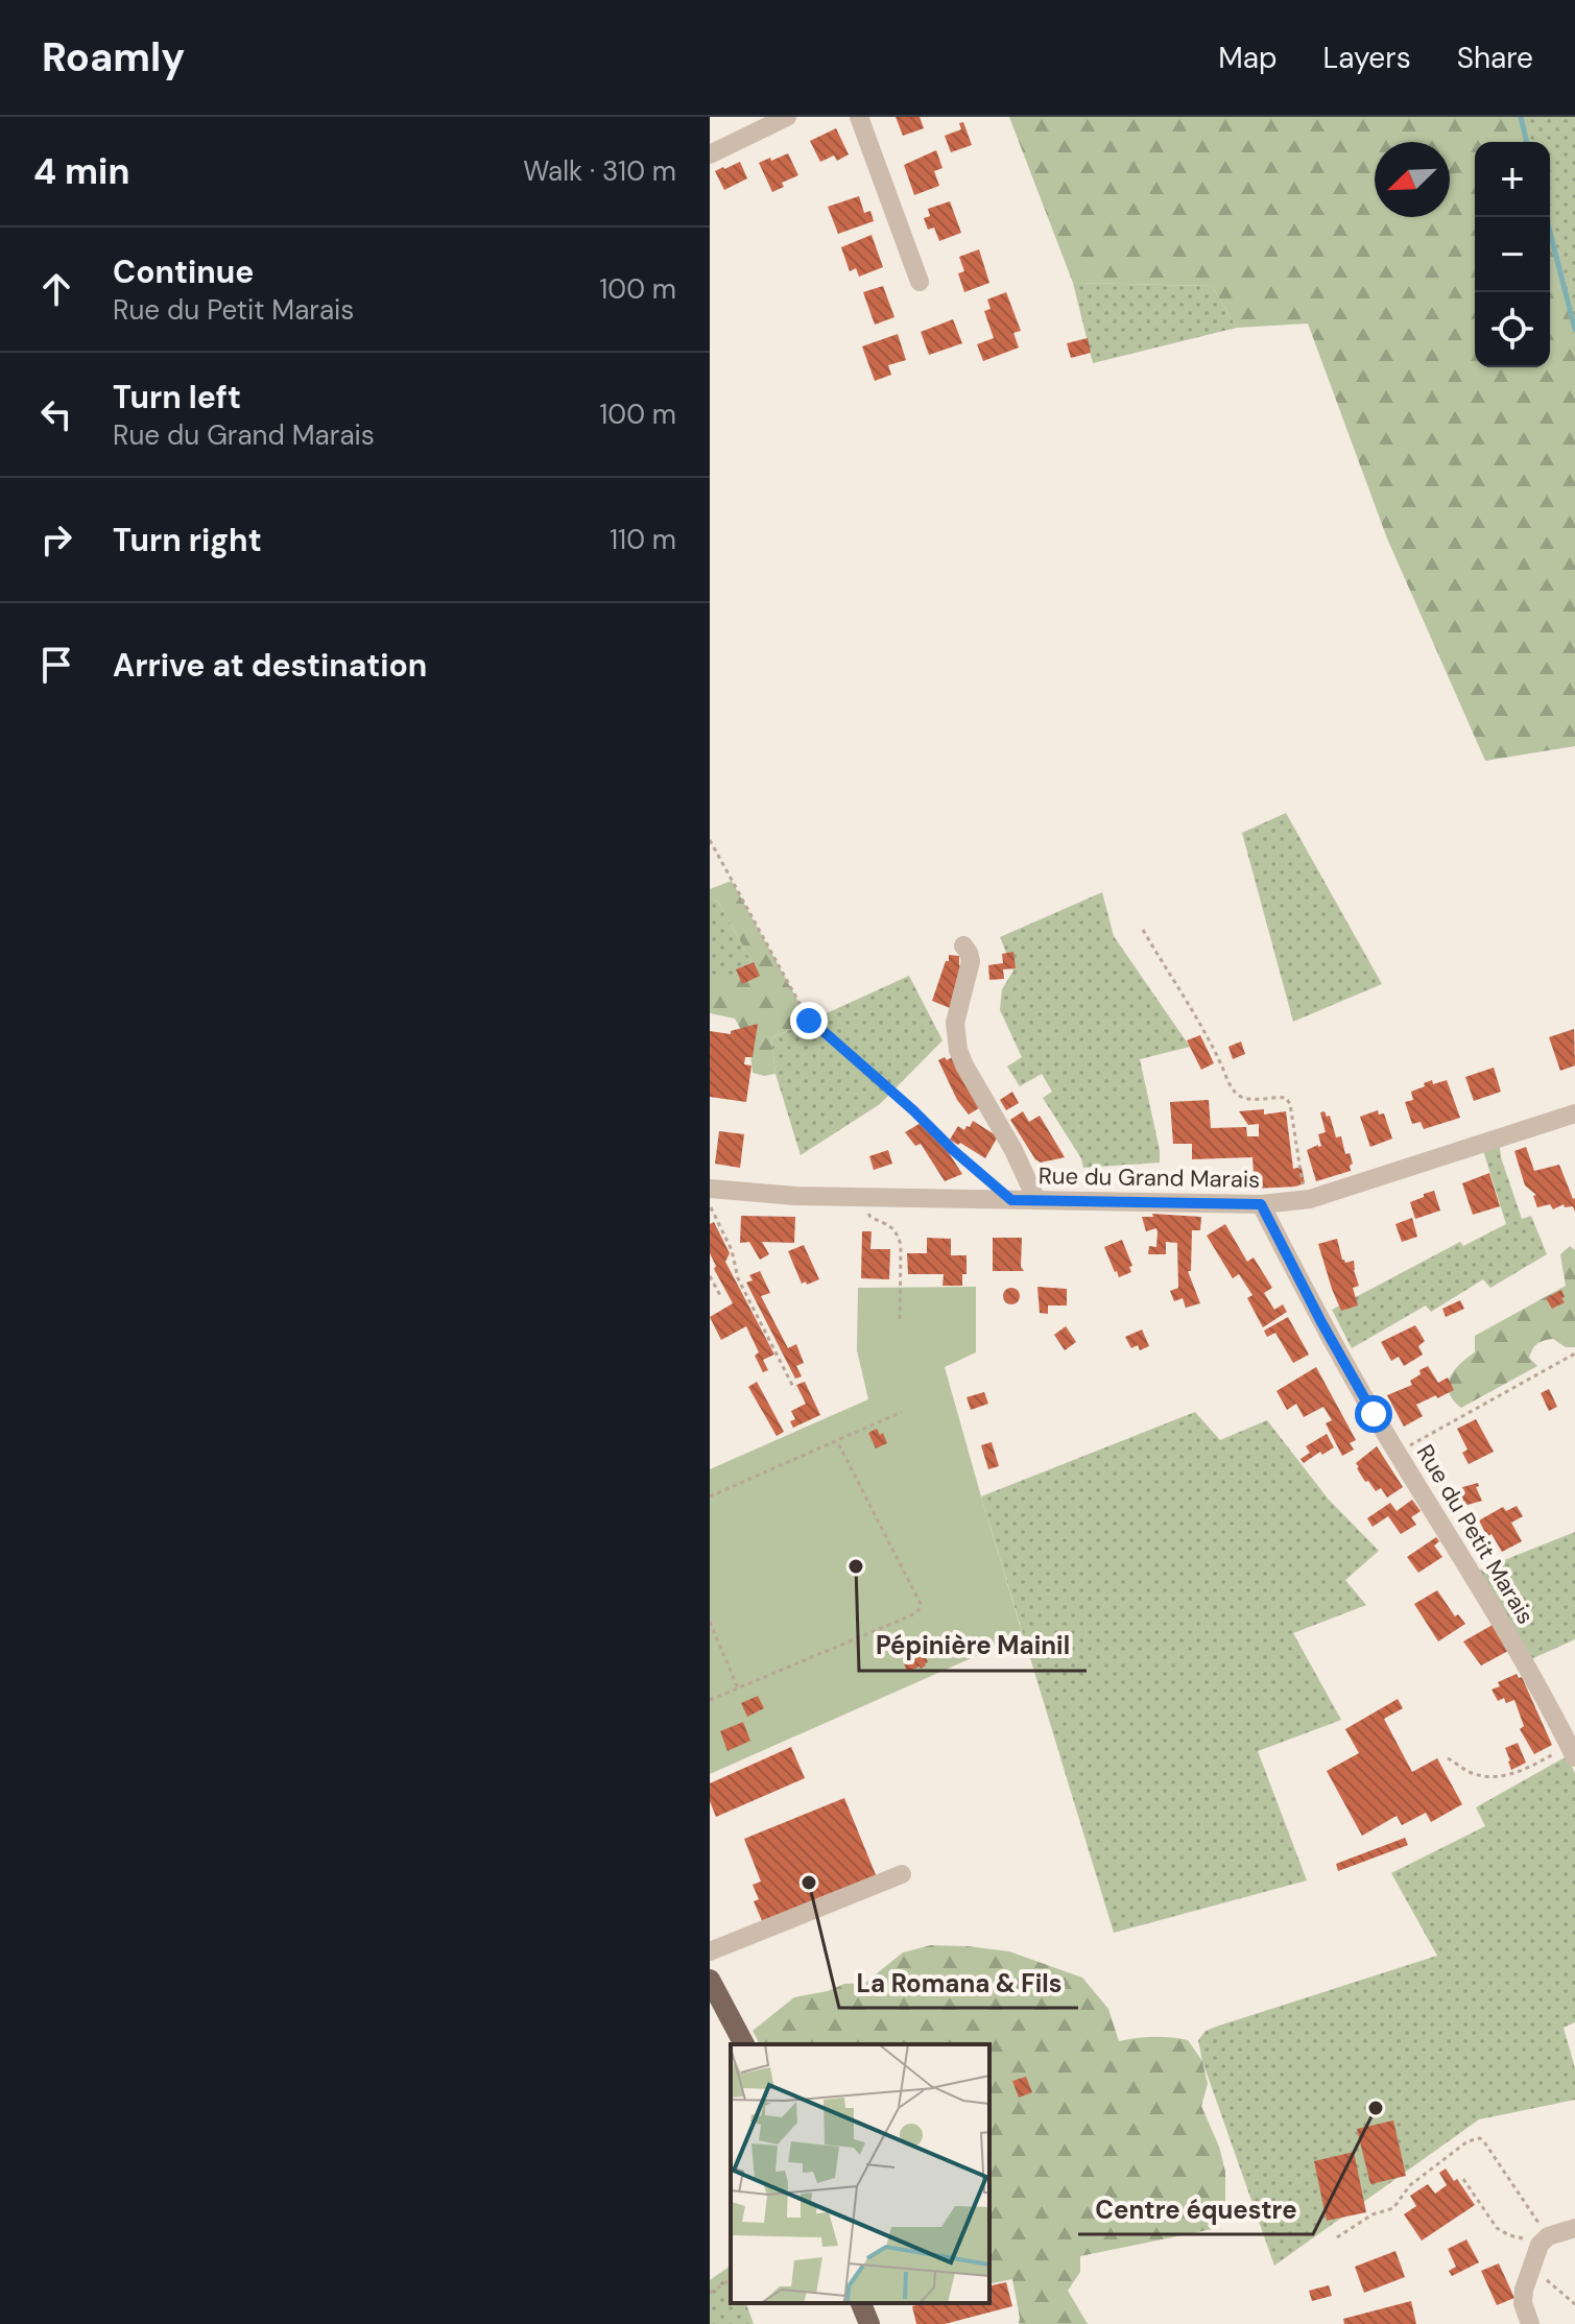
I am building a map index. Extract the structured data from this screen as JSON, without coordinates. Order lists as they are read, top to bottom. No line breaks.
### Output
{"streets":{"street":["Rue du Grand Marais","Rue du Petit Marais"]},"crossings":[["Rue du Grand Marais","Rue du Petit Marais"]],"places":["Pépinière Mainil","La Romana & Fils","Centre équestre"],"north":"bottom left","page":{"header":"Roamly","nav":["Map","Layers","Share"],"heading":["4 min","Walk · 310 m"],"map_buttons":["+","−"],"list":[["Continue","Rue du Petit Marais","100 m"],["Turn left","Rue du Grand Marais","100 m"],["Turn right","110 m"],"Arrive at destination"]}}
